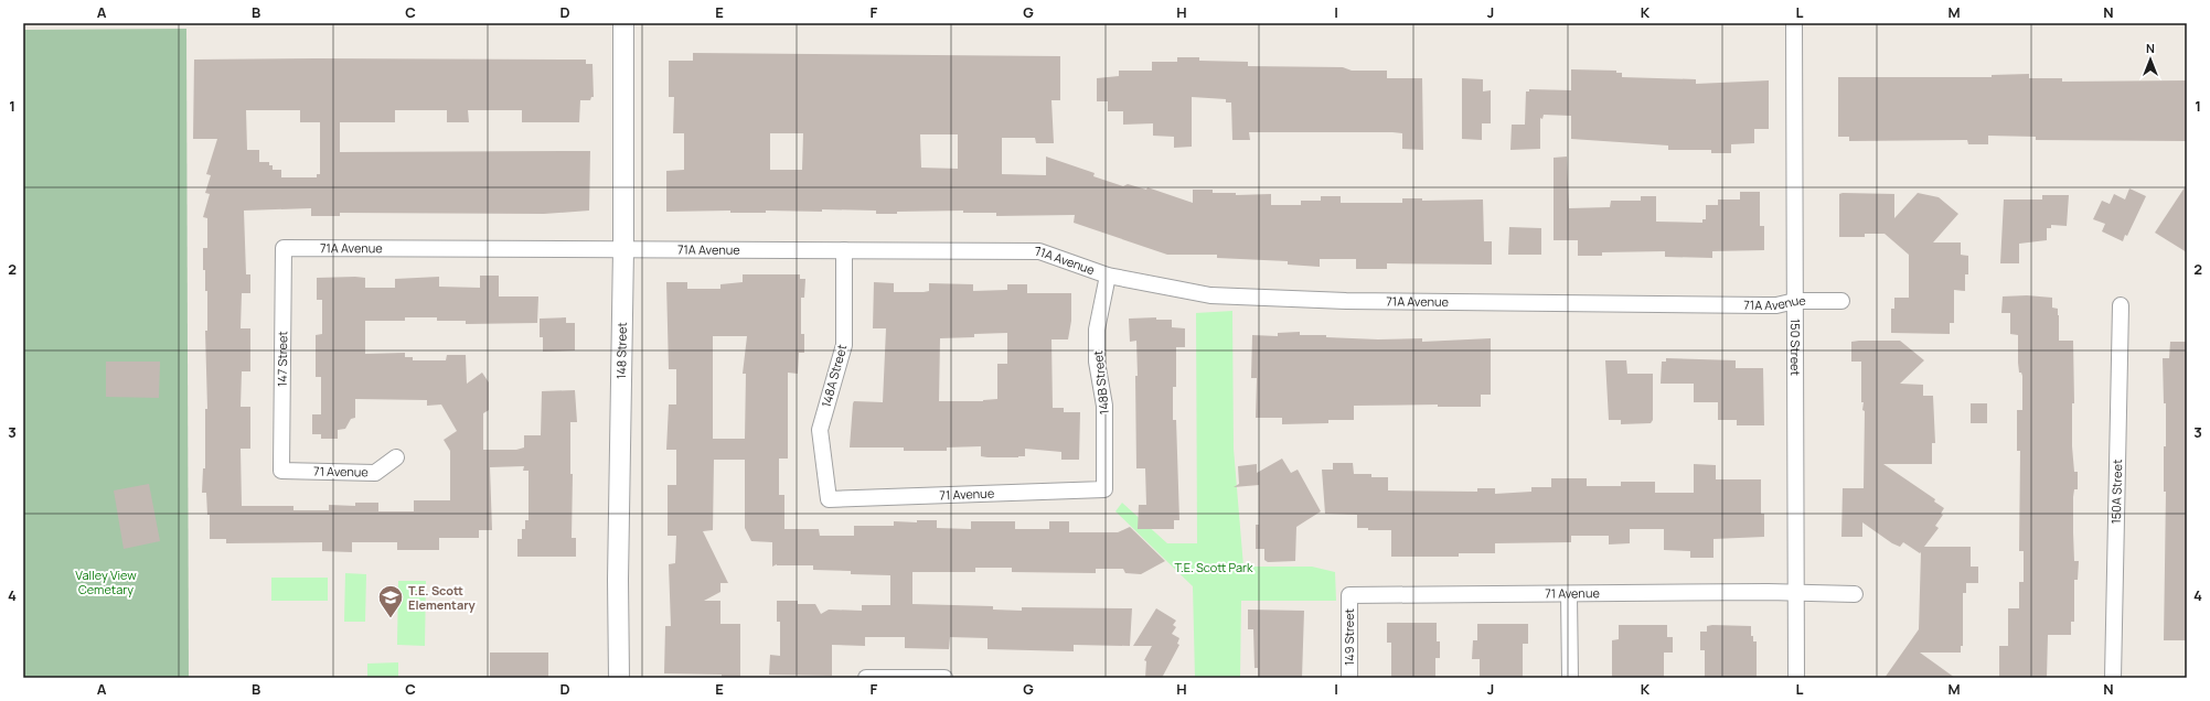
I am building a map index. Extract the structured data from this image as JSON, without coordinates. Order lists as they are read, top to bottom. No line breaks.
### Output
{"streets":{"street":["71A Avenue","150 Street","148 Street","147 Street","148A Street","148B Street","71 Avenue","150A Street","149 Street"]},"crossings":[["71A Avenue","150 Street"],["71A Avenue","148 Street"],["71A Avenue","147 Street"],["71A Avenue","148A Street"],["71A Avenue","148B Street"],["150 Street","71 Avenue"],["147 Street","71 Avenue"],["148A Street","71 Avenue"],["148B Street","71 Avenue"],["71 Avenue","149 Street"]],"parks":["T.E. Scott Park","Valley View Cemetary"],"places":{"school or university":["T.E. Scott Elementary"]},"north":"top","grid":{"columns":["A","B","C","D","E","F","G","H","I","J","K","L","M","N"],"rows":["1","2","3","4"]}}
